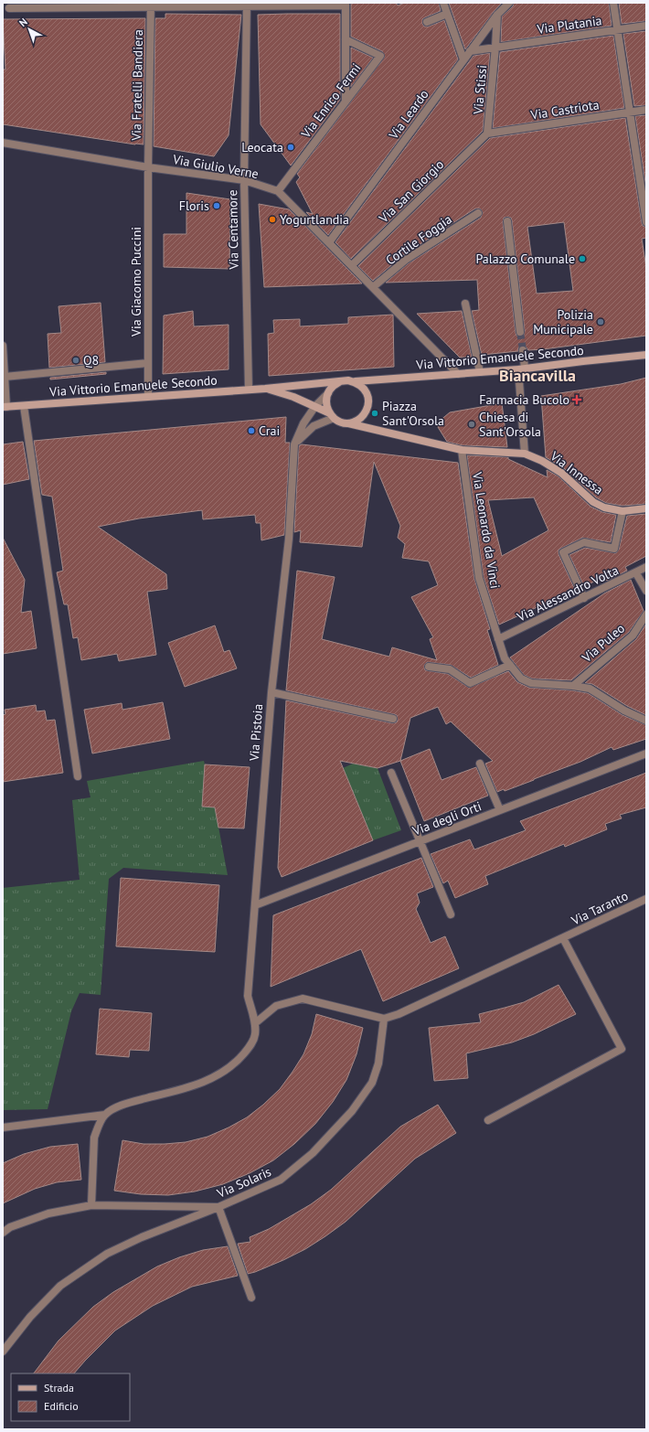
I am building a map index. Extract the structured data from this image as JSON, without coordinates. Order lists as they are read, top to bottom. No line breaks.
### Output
{"streets":{"street":["Via Platania","Via Fratelli Bandiera","Via Stissi","Via Enrico Fermi","Via Castriota","Via Leardo","Via Giulio Verne","Via San Giorgio","Via Centamore","Cortile Foggia","Via Giacomo Puccini","Via Vittorio Emanuele Secondo","Via Innessa","Via Leonardo da Vinci","Via Alessandro Volta","Via Puleo","Via Pistoia","Via degli Orti","Via Taranto","Via Solaris"]},"crossings":[["Via Platania","Via Stissi"],["Via Platania","Via Leardo"],["Via Fratelli Bandiera","Via Giulio Verne"],["Via Fratelli Bandiera","Via Giacomo Puccini"],["Via Stissi","Via Castriota"],["Via Stissi","Via Leardo"],["Via Stissi","Via San Giorgio"],["Via Enrico Fermi","Via Giulio Verne"],["Via Castriota","Via San Giorgio"],["Via Leardo","Via Giulio Verne"],["Via Giulio Verne","Via San Giorgio"],["Via Giulio Verne","Via Centamore"],["Via Giulio Verne","Cortile Foggia"],["Via Giulio Verne","Via Giacomo Puccini"],["Via Giulio Verne","Via Vittorio Emanuele Secondo"],["Via Centamore","Via Vittorio Emanuele Secondo"],["Via Giacomo Puccini","Via Vittorio Emanuele Secondo"],["Via Vittorio Emanuele Secondo","Via Innessa"],["Via Vittorio Emanuele Secondo","Via Pistoia"],["Via Innessa","Via Leonardo da Vinci"],["Via Innessa","Via Pistoia"],["Via Leonardo da Vinci","Via Alessandro Volta"],["Via Leonardo da Vinci","Via Puleo"],["Via Pistoia","Via degli Orti"],["Via Taranto","Via Solaris"]],"districts":["Biancavilla"],"places":{"other":["Leocata","Floris","Yogurtlandia","Palazzo Comunale","Polizia Municipale","Q8","Piazza Sant'Orsola","Chiesa di Sant'Orsola","Crai"],"health":["Farmacia Bucolo"]},"legend":["Strada","Edificio"],"north":"top left"}
